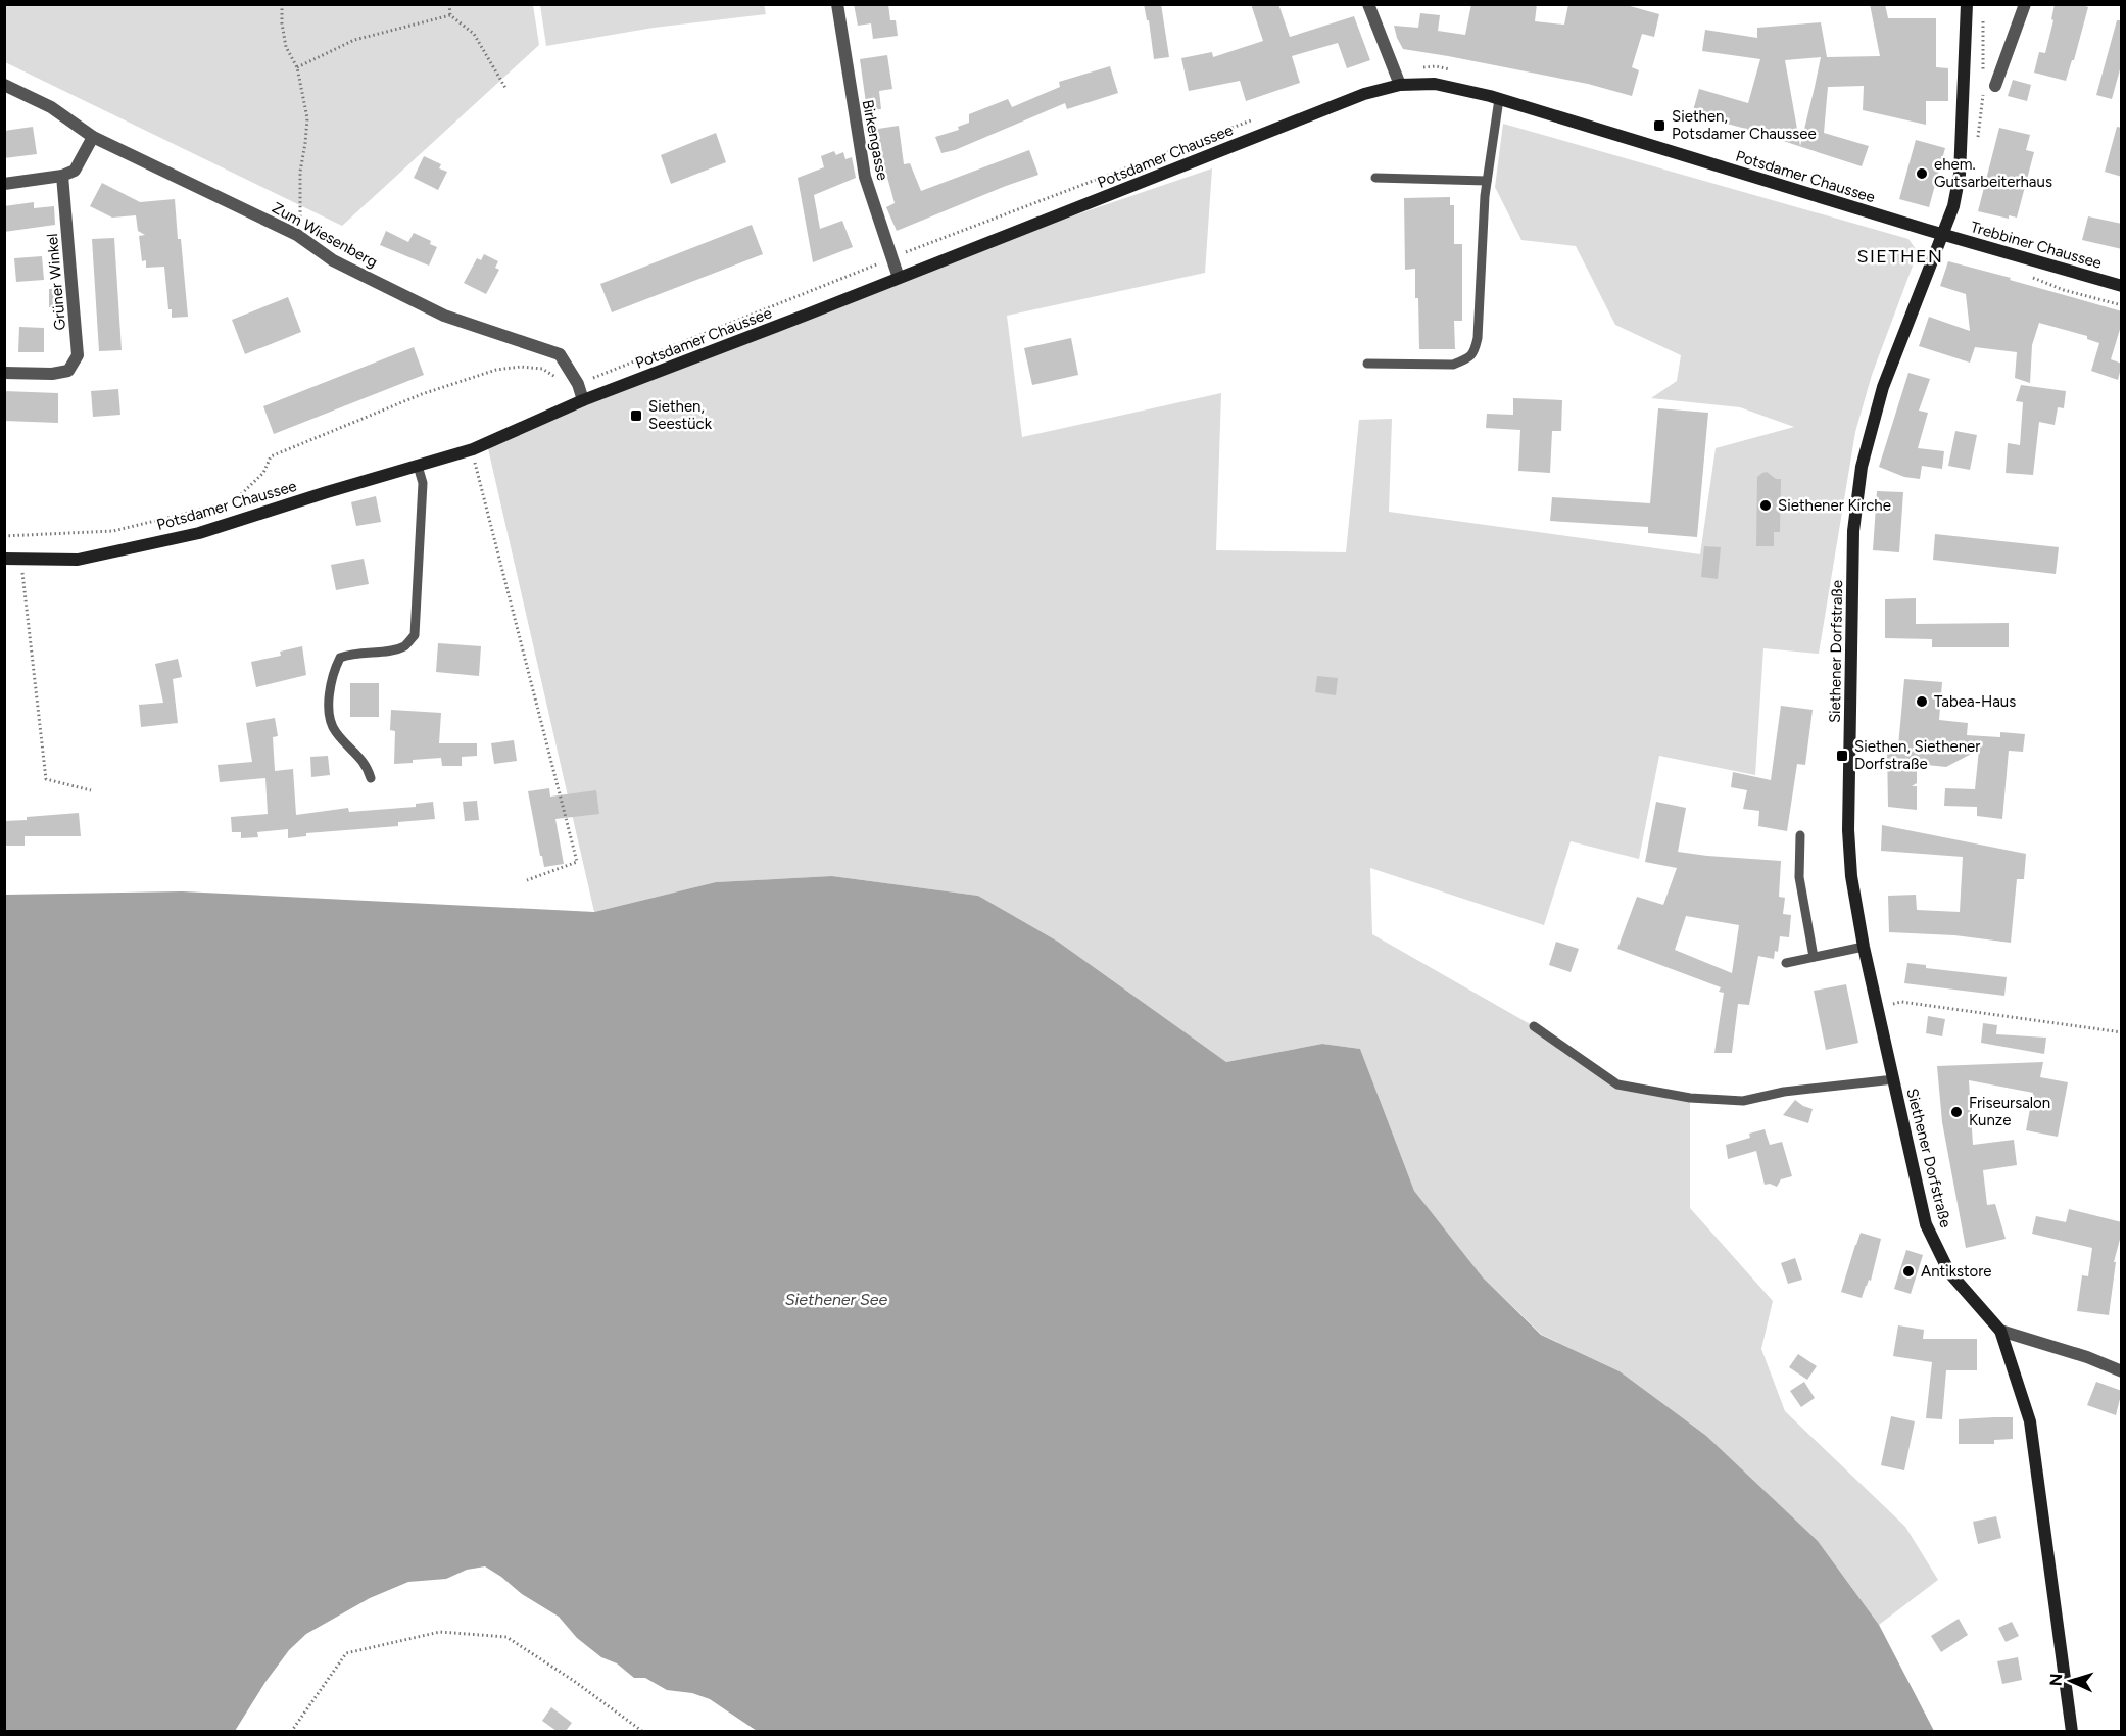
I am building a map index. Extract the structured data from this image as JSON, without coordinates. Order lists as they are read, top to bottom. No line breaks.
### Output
{"streets":{"main road":["Potsdamer Chaussee","Trebbiner Chaussee","Siethener Dorfstraße"],"street":["Birkengasse","Zum Wiesenberg","Grüner Winkel"]},"crossings":[["Birkengasse","Potsdamer Chaussee"],["Potsdamer Chaussee","Zum Wiesenberg"],["Potsdamer Chaussee","Trebbiner Chaussee"],["Potsdamer Chaussee","Siethener Dorfstraße"],["Trebbiner Chaussee","Siethener Dorfstraße"]],"districts":["SIETHEN"],"water":["Siethener See"],"places":{"transit":["Siethen, Potsdamer Chaussee","Siethen, Seestück","Siethen, Siethener Dorfstraße"],"other":["ehem. Gutsarbeiterhaus","Siethener Kirche","Tabea-Haus","Friseursalon Kunze","Antikstore"]},"north":"left"}
